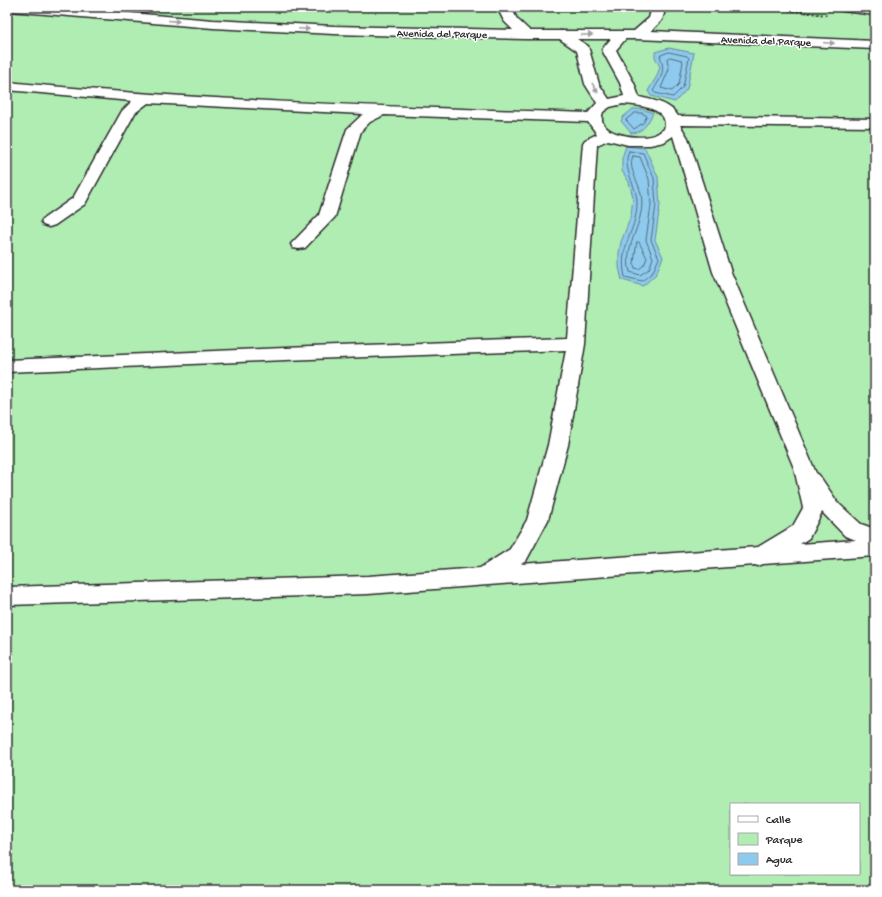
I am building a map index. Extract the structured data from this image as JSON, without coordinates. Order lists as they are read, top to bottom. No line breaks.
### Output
{"streets":{"main road":["Avenida del Parque"]},"one_way":["Avenida del Parque"],"legend":["Calle","Parque","Agua"]}
